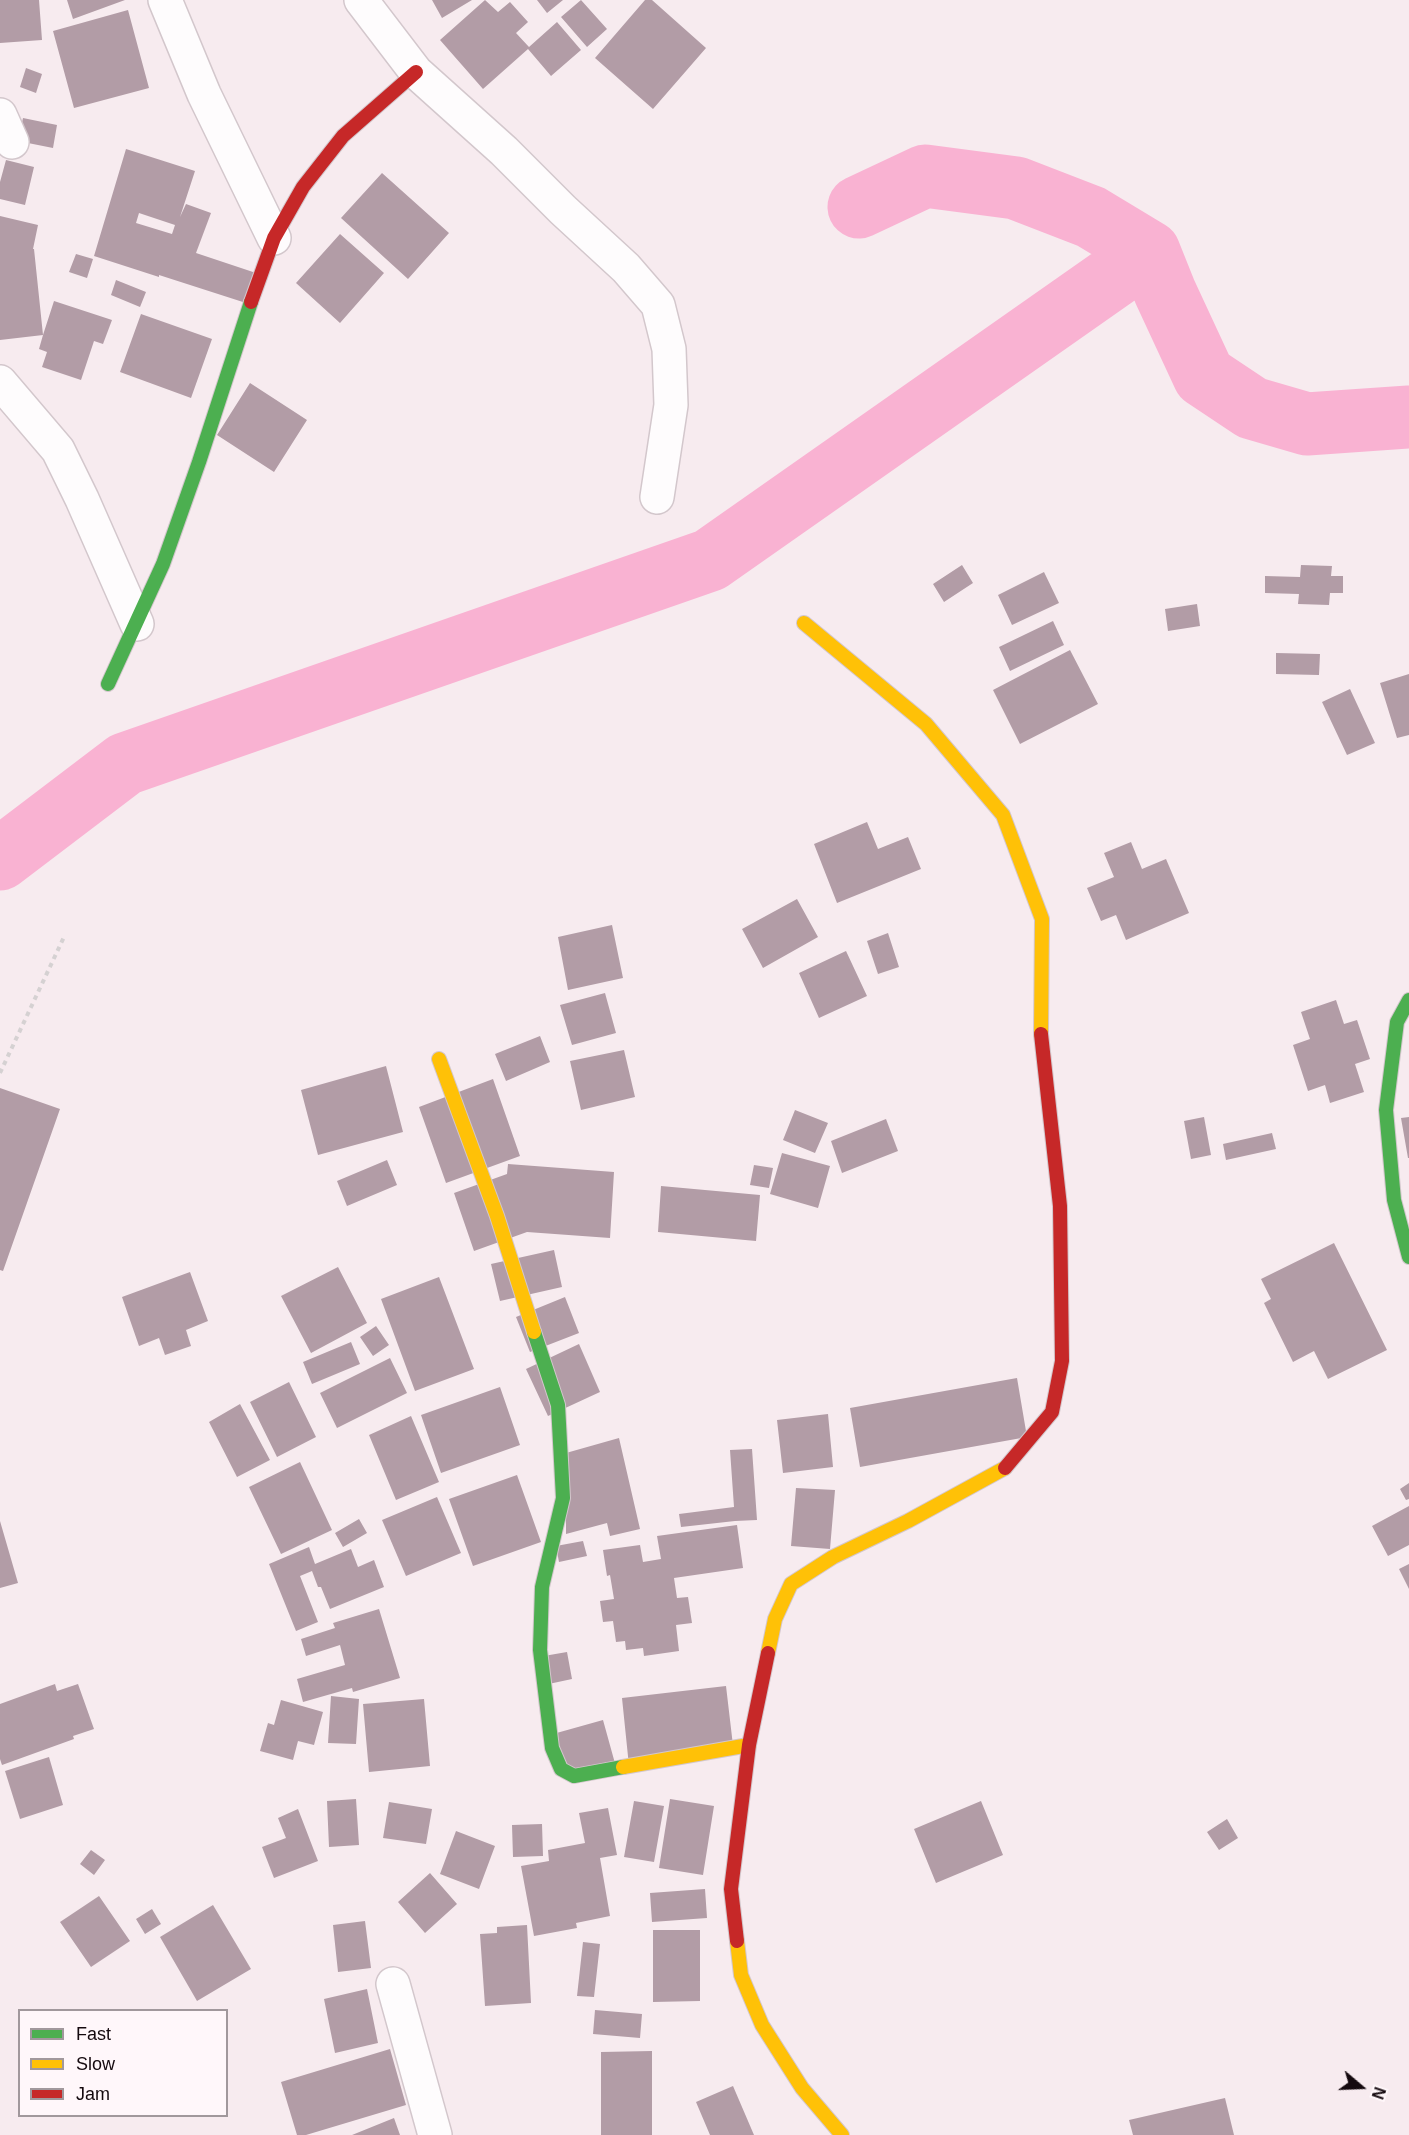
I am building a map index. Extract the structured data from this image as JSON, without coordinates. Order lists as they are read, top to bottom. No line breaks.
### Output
{"legend":["Fast","Slow","Jam"],"north":"right"}
